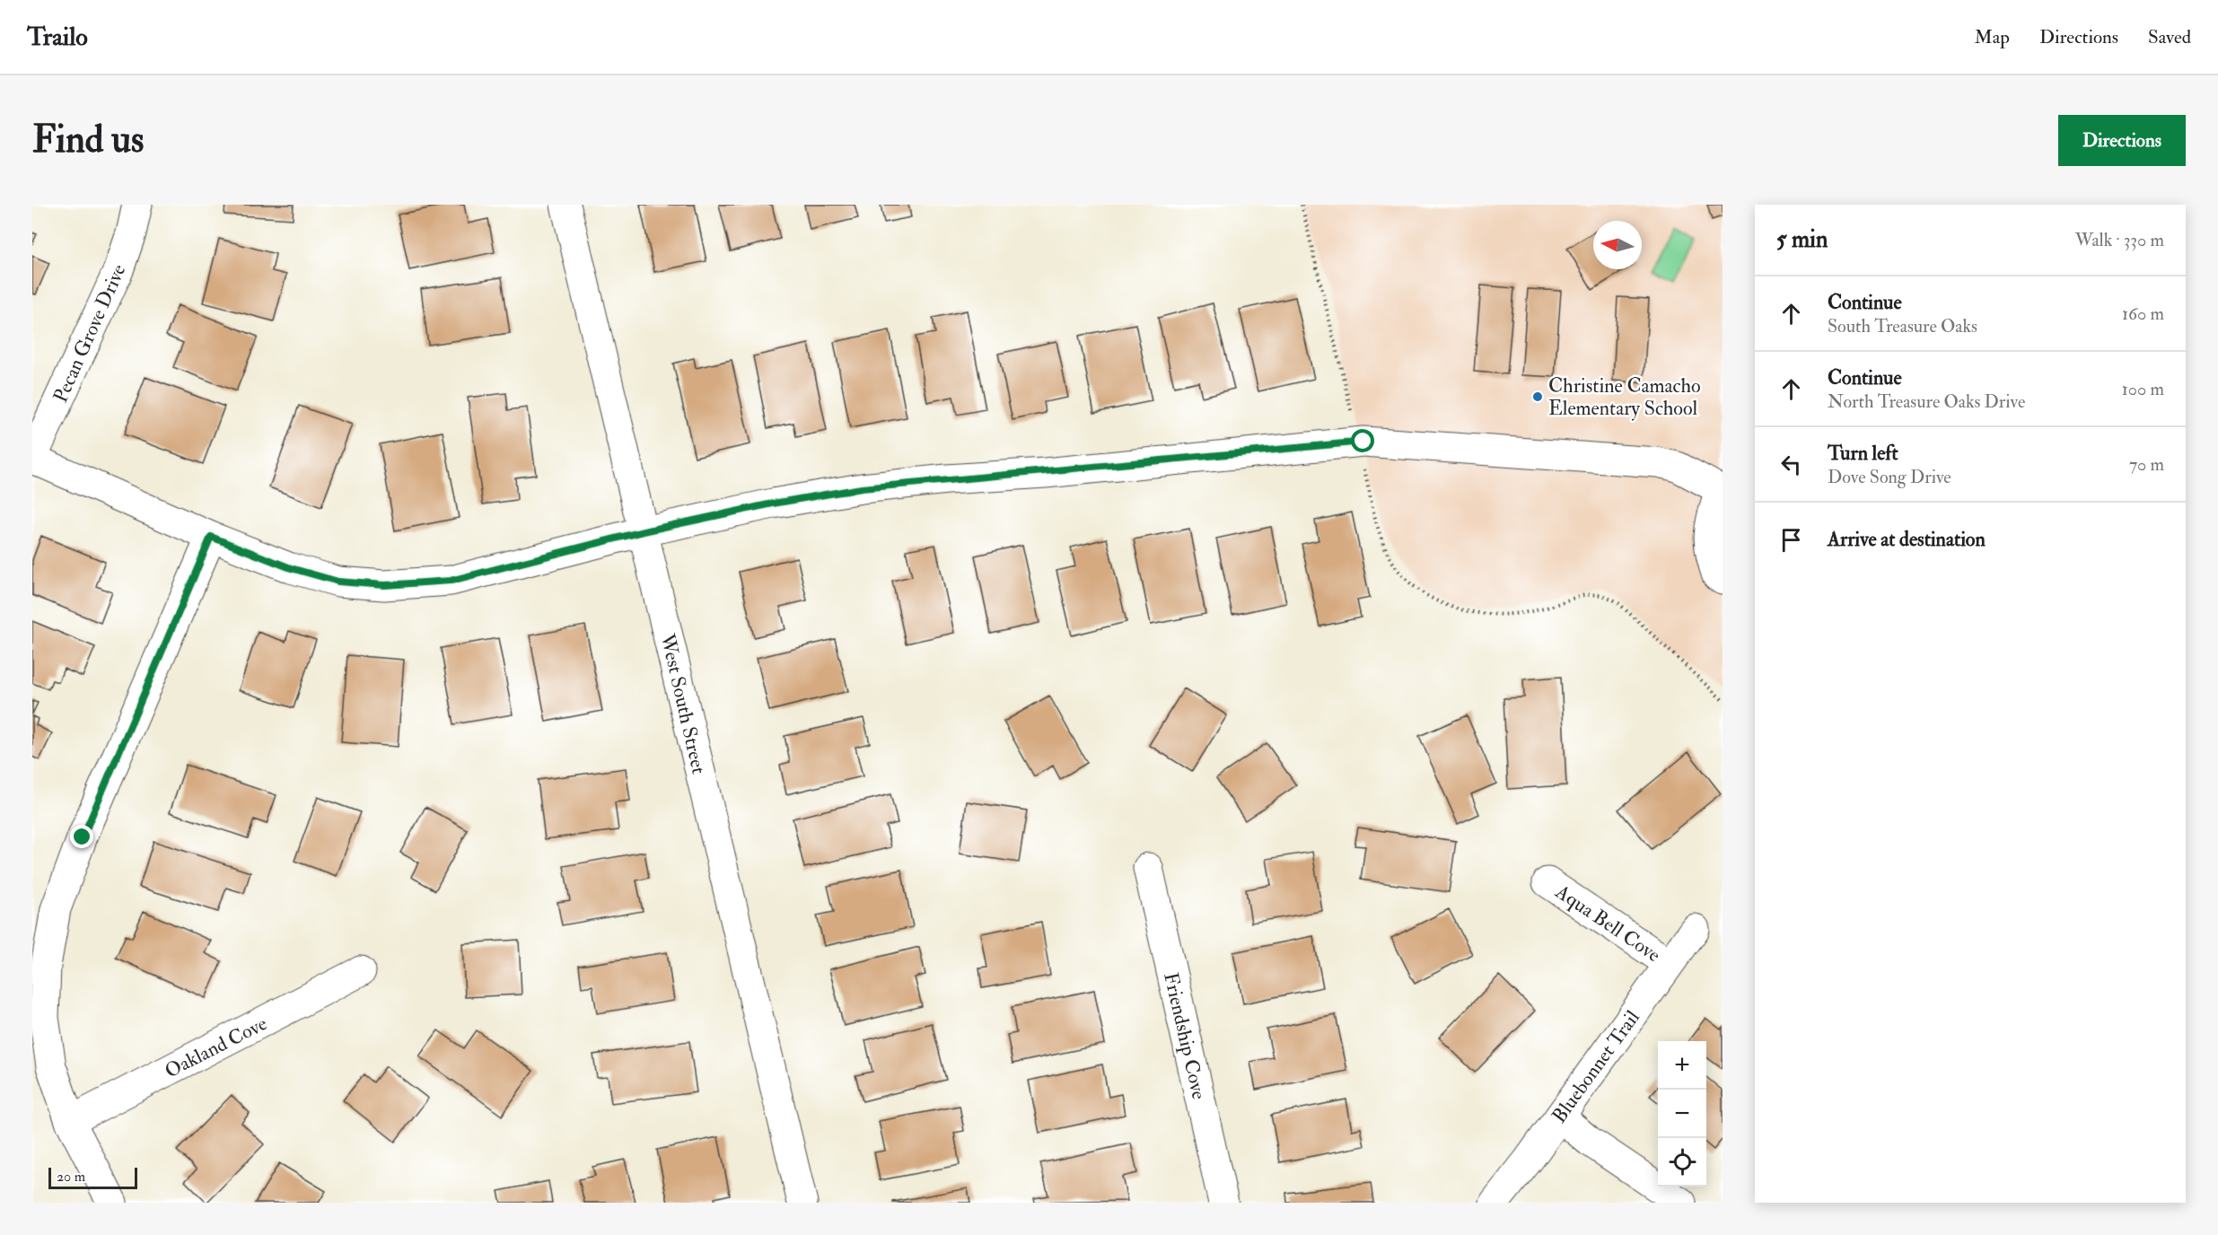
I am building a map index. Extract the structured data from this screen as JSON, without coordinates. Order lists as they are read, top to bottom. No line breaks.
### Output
{"streets":{"street":["Pecan Grove Drive","West South Street","Aqua Bell Cove","Friendship Cove","Oakland Cove","Bluebonnet Trail"]},"crossings":[["Aqua Bell Cove","Bluebonnet Trail"]],"places":["Christine Camacho Elementary School"],"scale_bar":"20 m","north":"left","page":{"header":"Trailo","nav":["Map","Directions","Saved"],"buttons":"Directions","title":"Find us","heading":["5 min","Walk · 330 m"],"list":[["Continue","South Treasure Oaks","160 m"],["Continue","North Treasure Oaks Drive","100 m"],["Turn left","Dove Song Drive","70 m"],"Arrive at destination"],"map_buttons":["+","−"],"scale":"20 m"}}
